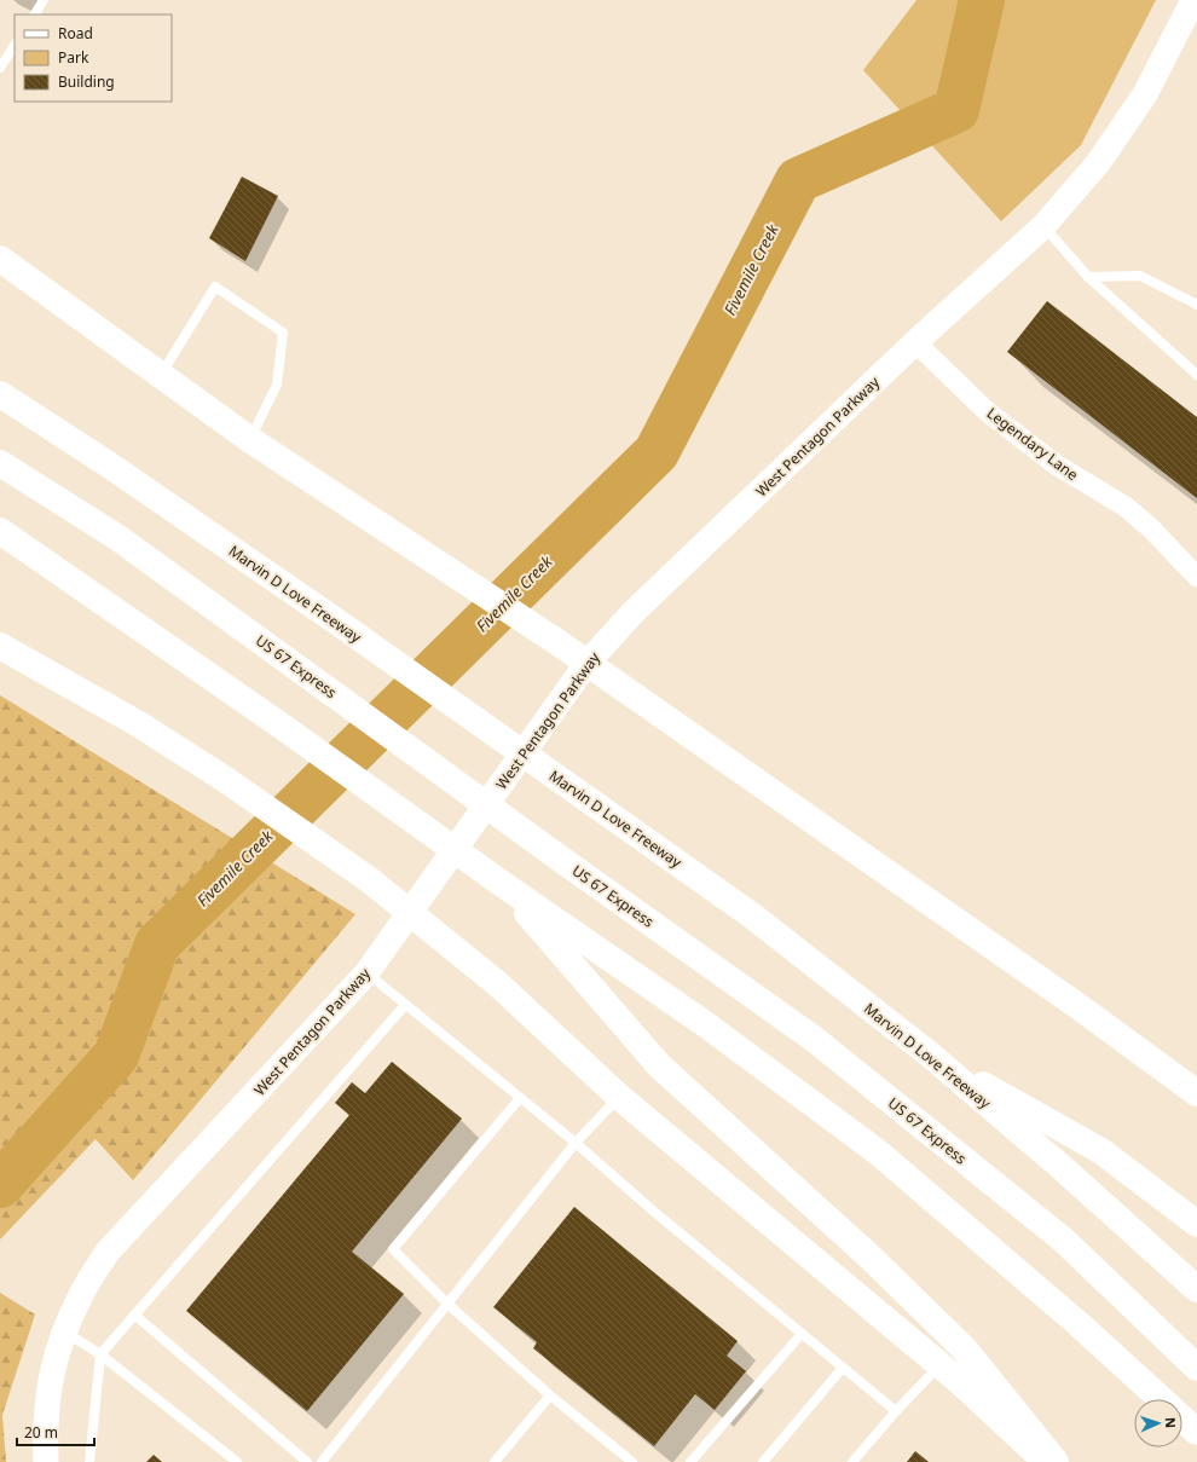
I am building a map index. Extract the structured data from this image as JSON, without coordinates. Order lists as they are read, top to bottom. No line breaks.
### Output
{"streets":{"main road":["Marvin D Love Freeway","US 67 Express"],"street":["West Pentagon Parkway","Legendary Lane"]},"crossings":[["West Pentagon Parkway","Legendary Lane"]],"water":["Fivemile Creek"],"legend":["Road","Park","Building"],"scale_bar":"20 m","north":"right"}
